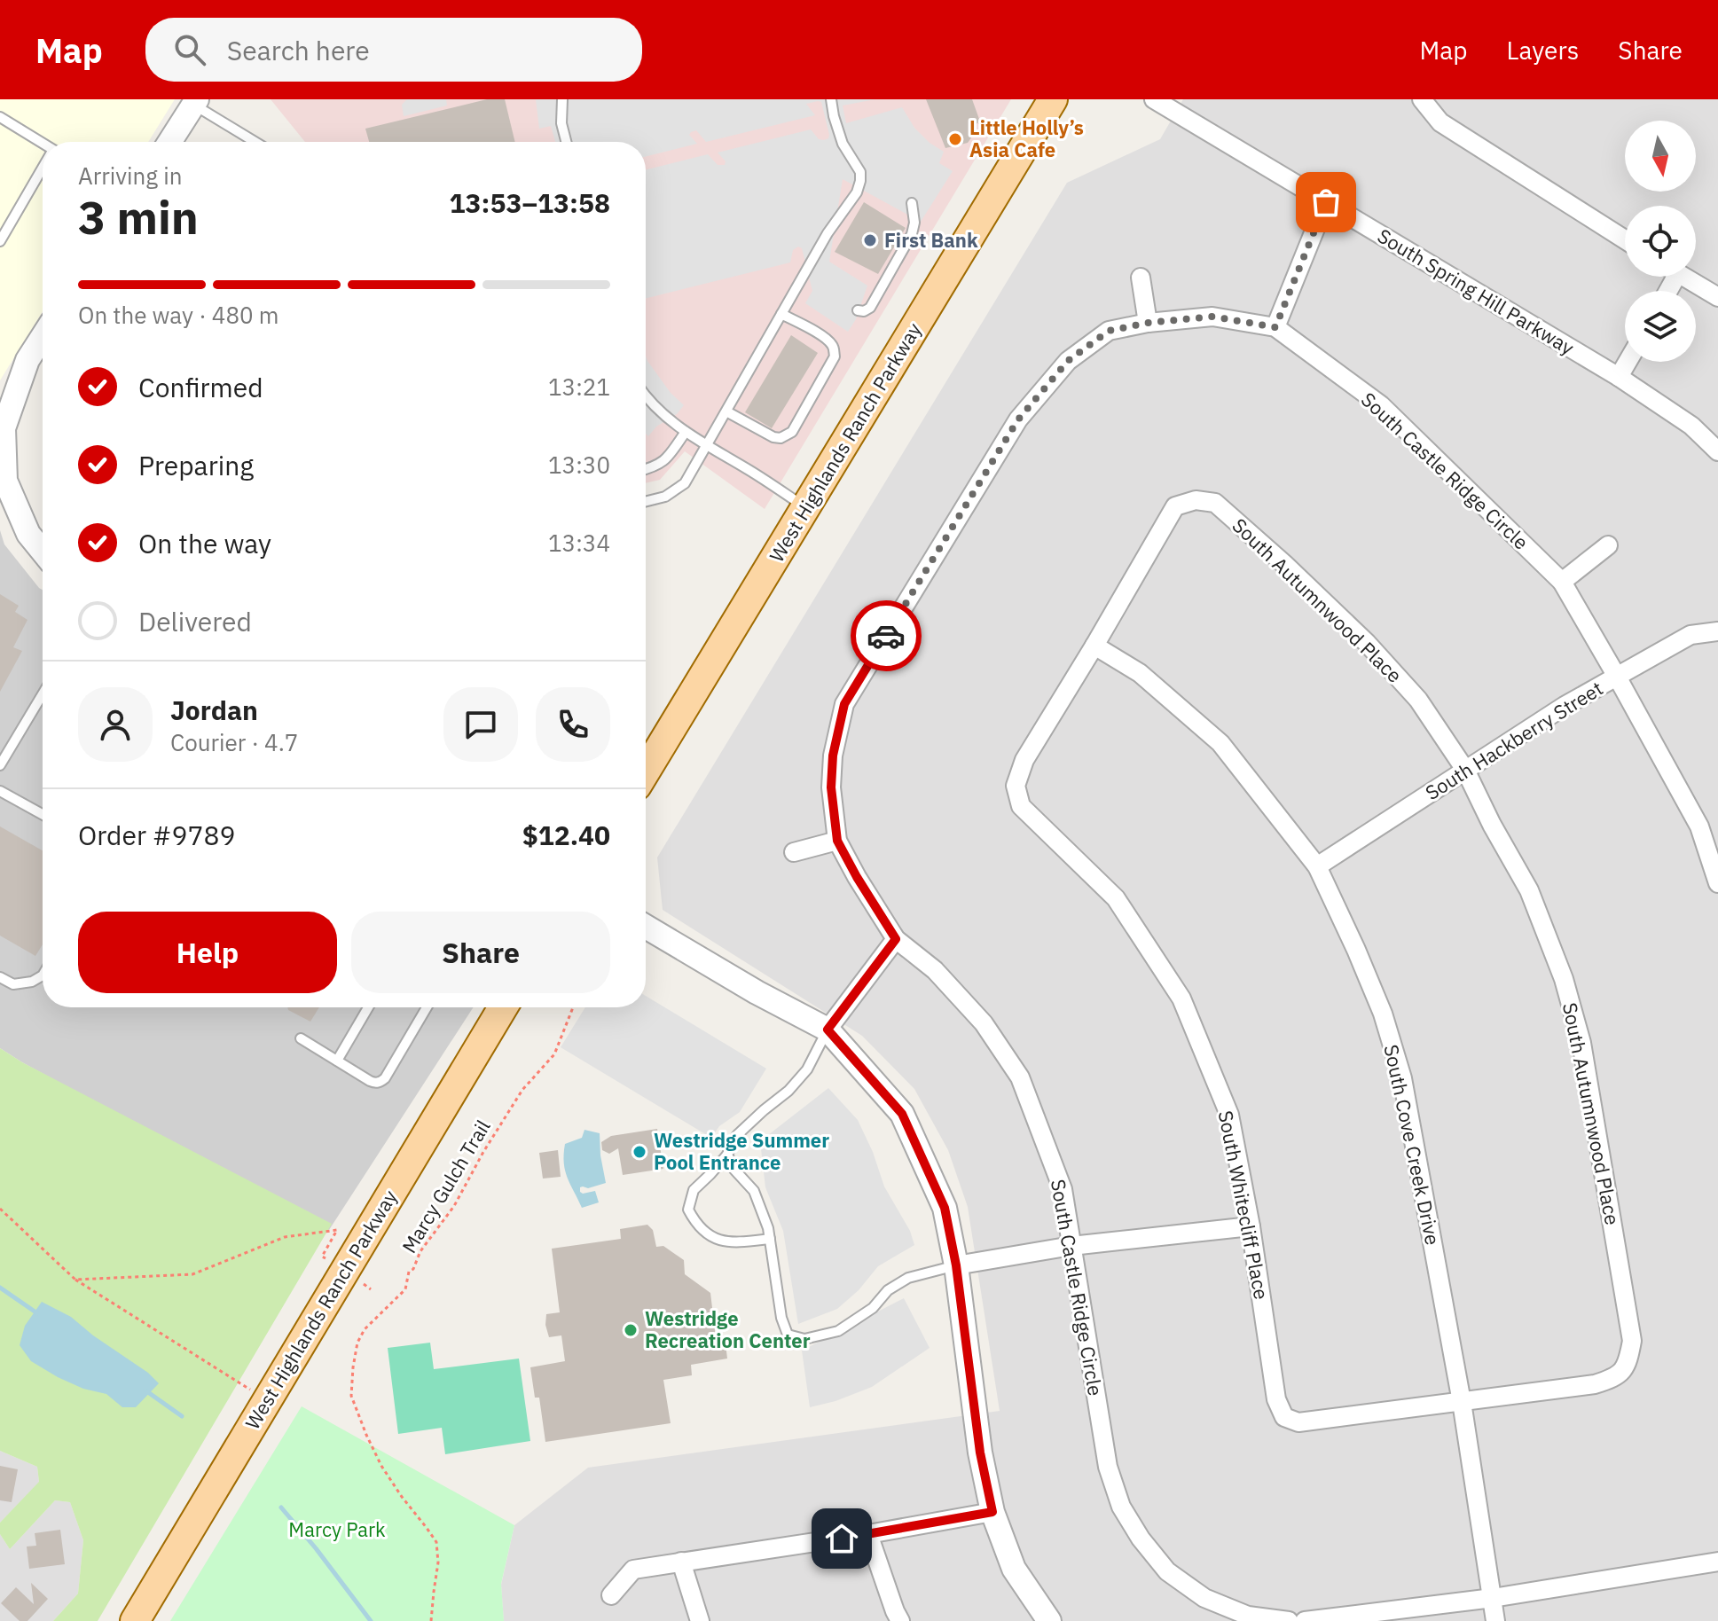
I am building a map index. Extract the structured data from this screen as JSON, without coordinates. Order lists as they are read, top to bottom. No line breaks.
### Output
{"streets":{"main road":["West Highlands Ranch Parkway"],"street":["South Spring Hill Parkway","South Castle Ridge Circle","South Autumnwood Place","South Hackberry Street","South Cove Creek Drive","South Whitecliff Place"],"path":["Marcy Gulch Trail"]},"crossings":[["South Castle Ridge Circle","South Hackberry Street"],["South Autumnwood Place","South Hackberry Street"],["South Autumnwood Place","South Cove Creek Drive"],["South Autumnwood Place","South Whitecliff Place"],["South Hackberry Street","South Cove Creek Drive"],["South Cove Creek Drive","South Whitecliff Place"]],"parks":["Marcy Park"],"places":["Little Holly’s Asia Cafe","First Bank","Westridge Summer Pool Entrance","Westridge Recreation Center"],"north":"bottom","page":{"header":"Map","search":"Search here","nav":["Map","Layers","Share"],"heading":["3 min","Arriving in","13:53–13:58"],"panel":["Jordan","Courier · 4.7","Order #9789","$12.40"],"bar":"On the way · 480 m","list":[["Confirmed","13:21"],["Preparing","13:30"],["On the way","13:34"],"Delivered"],"buttons":["Help","Share"]}}
